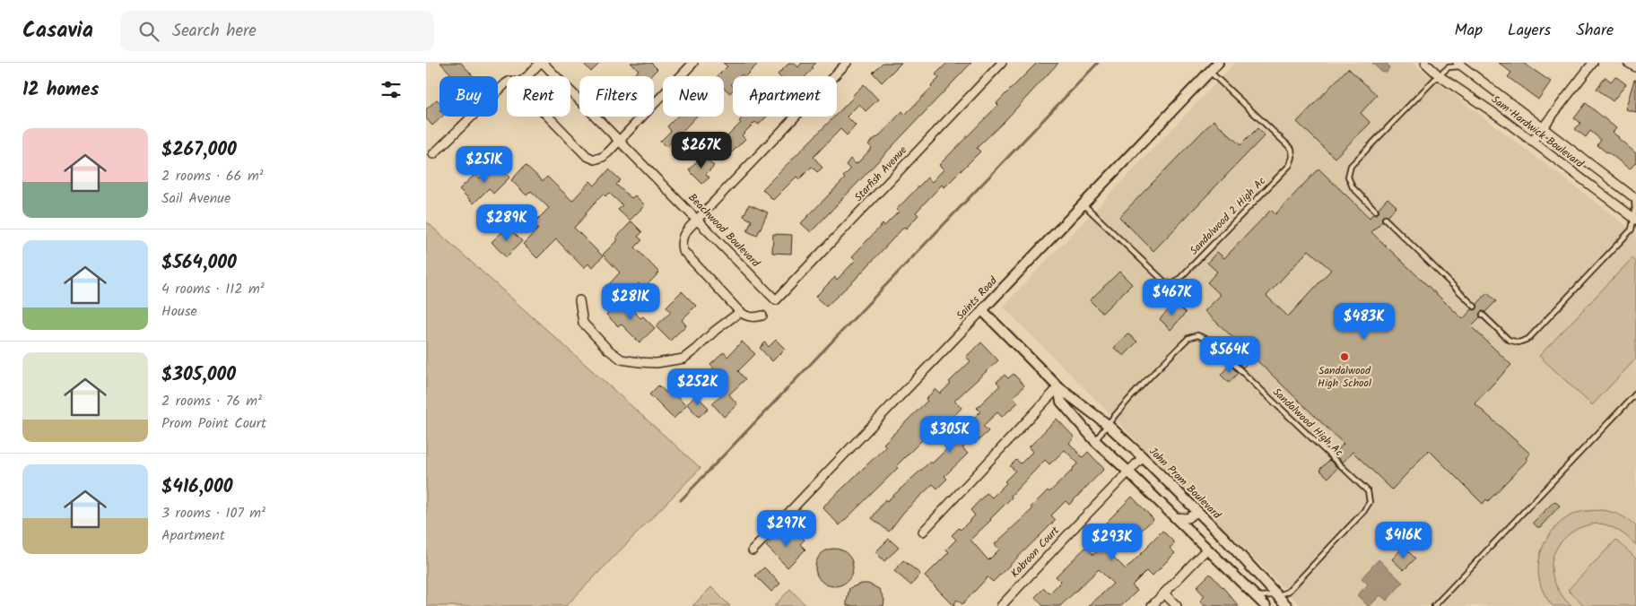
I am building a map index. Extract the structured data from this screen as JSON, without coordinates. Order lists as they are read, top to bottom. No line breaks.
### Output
{"streets":{"street":["Sam Hardwick Boulevard","Starfish Avenue","Beachwood Boulevard","Saints Road","John Prom Boulevard","Kabroon Court"],"lane":["Sandalwood 2 High Ac","Sandalwood High Ac"]},"crossings":[["Starfish Avenue","Beachwood Boulevard"],["Sandalwood 2 High Ac","Saints Road"],["Saints Road","John Prom Boulevard"],["Sandalwood High Ac","John Prom Boulevard"],["John Prom Boulevard","Kabroon Court"]],"places":["Sandalwood High School"],"page":{"header":"Casavia","search":"Search here","nav":["Map","Layers","Share"],"heading":"12 homes","chip":["Buy","Rent","Filters","New","Apartment"],"list":[{"name":"$267,000","note":"2 rooms · 66 m² · Sail Avenue"},{"name":"$564,000","note":"4 rooms · 112 m² · House"},{"name":"$305,000","note":"2 rooms · 76 m² · Prom Point Court"},{"name":"$416,000","note":"3 rooms · 107 m² · Apartment"}],"price":["$267K","$251K","$289K","$467K","$281K","$483K","$564K","$252K","$305K","$297K","$416K","$293K"]}}
